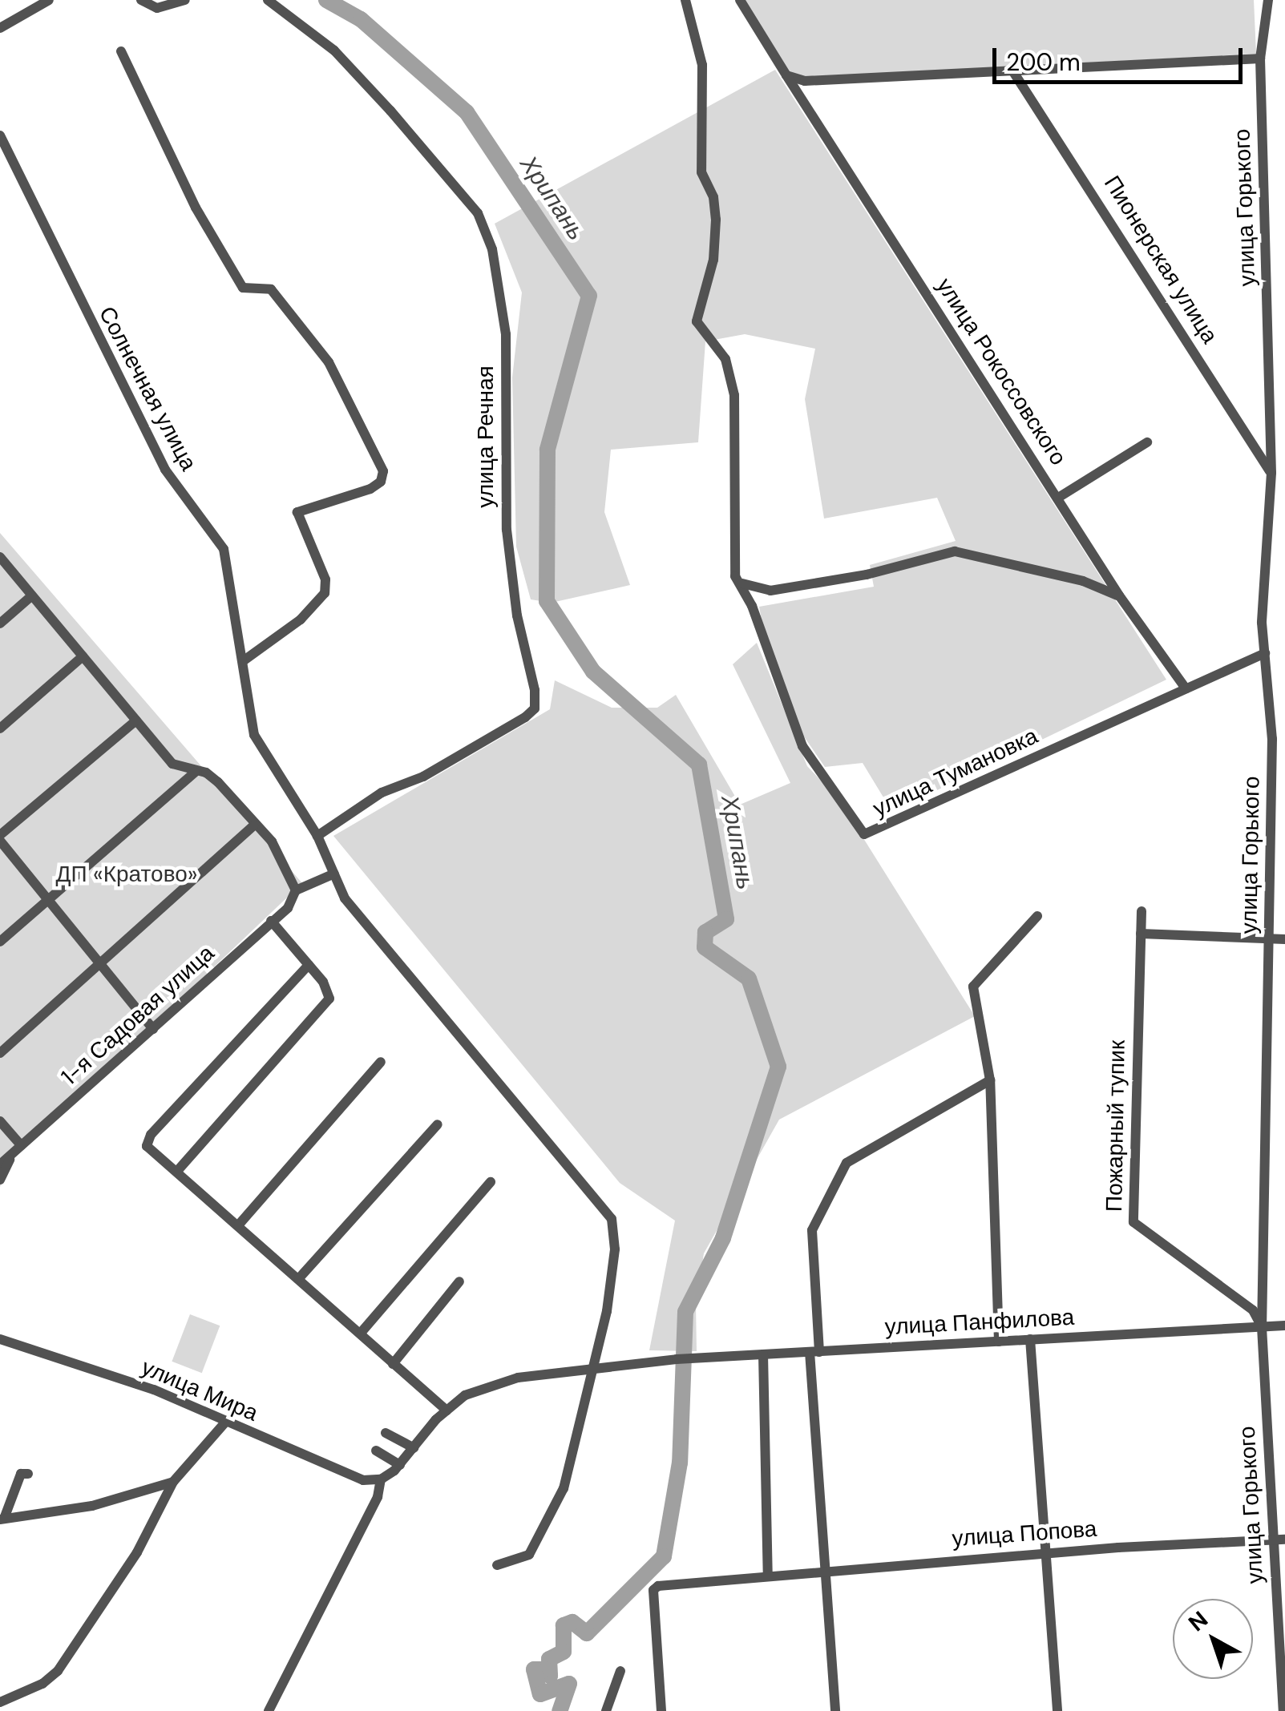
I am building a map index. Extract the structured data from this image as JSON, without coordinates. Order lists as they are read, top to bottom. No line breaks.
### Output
{"streets":{"street":["улица Горького","Пионерская улица","улица Рокоссовского","Солнечная улица","улица Речная","улица Тумановка","1-я Садовая улица","Пожарный тупик","улица Панфилова","улица Мира","улица Попова"]},"crossings":[["улица Горького","Пионерская улица"],["улица Горького","улица Тумановка"],["улица Горького","Пожарный тупик"],["улица Горького","улица Панфилова"],["улица Горького","улица Попова"],["улица Рокоссовского","улица Тумановка"],["Солнечная улица","улица Речная"],["Солнечная улица","улица Панфилова"],["Пожарный тупик","улица Панфилова"]],"water":["Хрипань"],"parks":["ДП «Кратово»"],"scale_bar":"200 m","north":"top left"}
